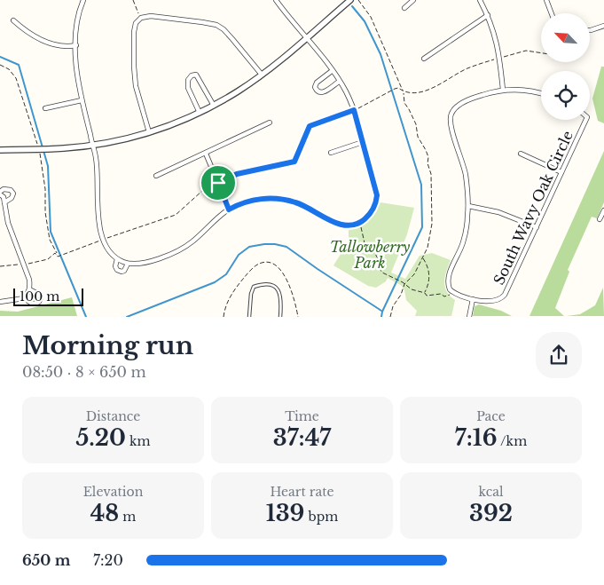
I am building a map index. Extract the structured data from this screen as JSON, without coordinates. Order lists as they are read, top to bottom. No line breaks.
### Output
{"streets":{"street":["South Wavy Oak Circle"]},"parks":["Tallowberry Park"],"scale_bar":"100 m","north":"top left","page":{"scale":"100 m","heading":["Morning run","08:50 · 8 × 650 m"],"stats":[["Distance","5.20 km"],["Time","37:47"],["Pace","7:16 /km"],["Elevation","48 m"],["Heart rate","139 bpm"],["kcal","392"]],"list":[{"name":"650 m","note":"7:20"}]}}
